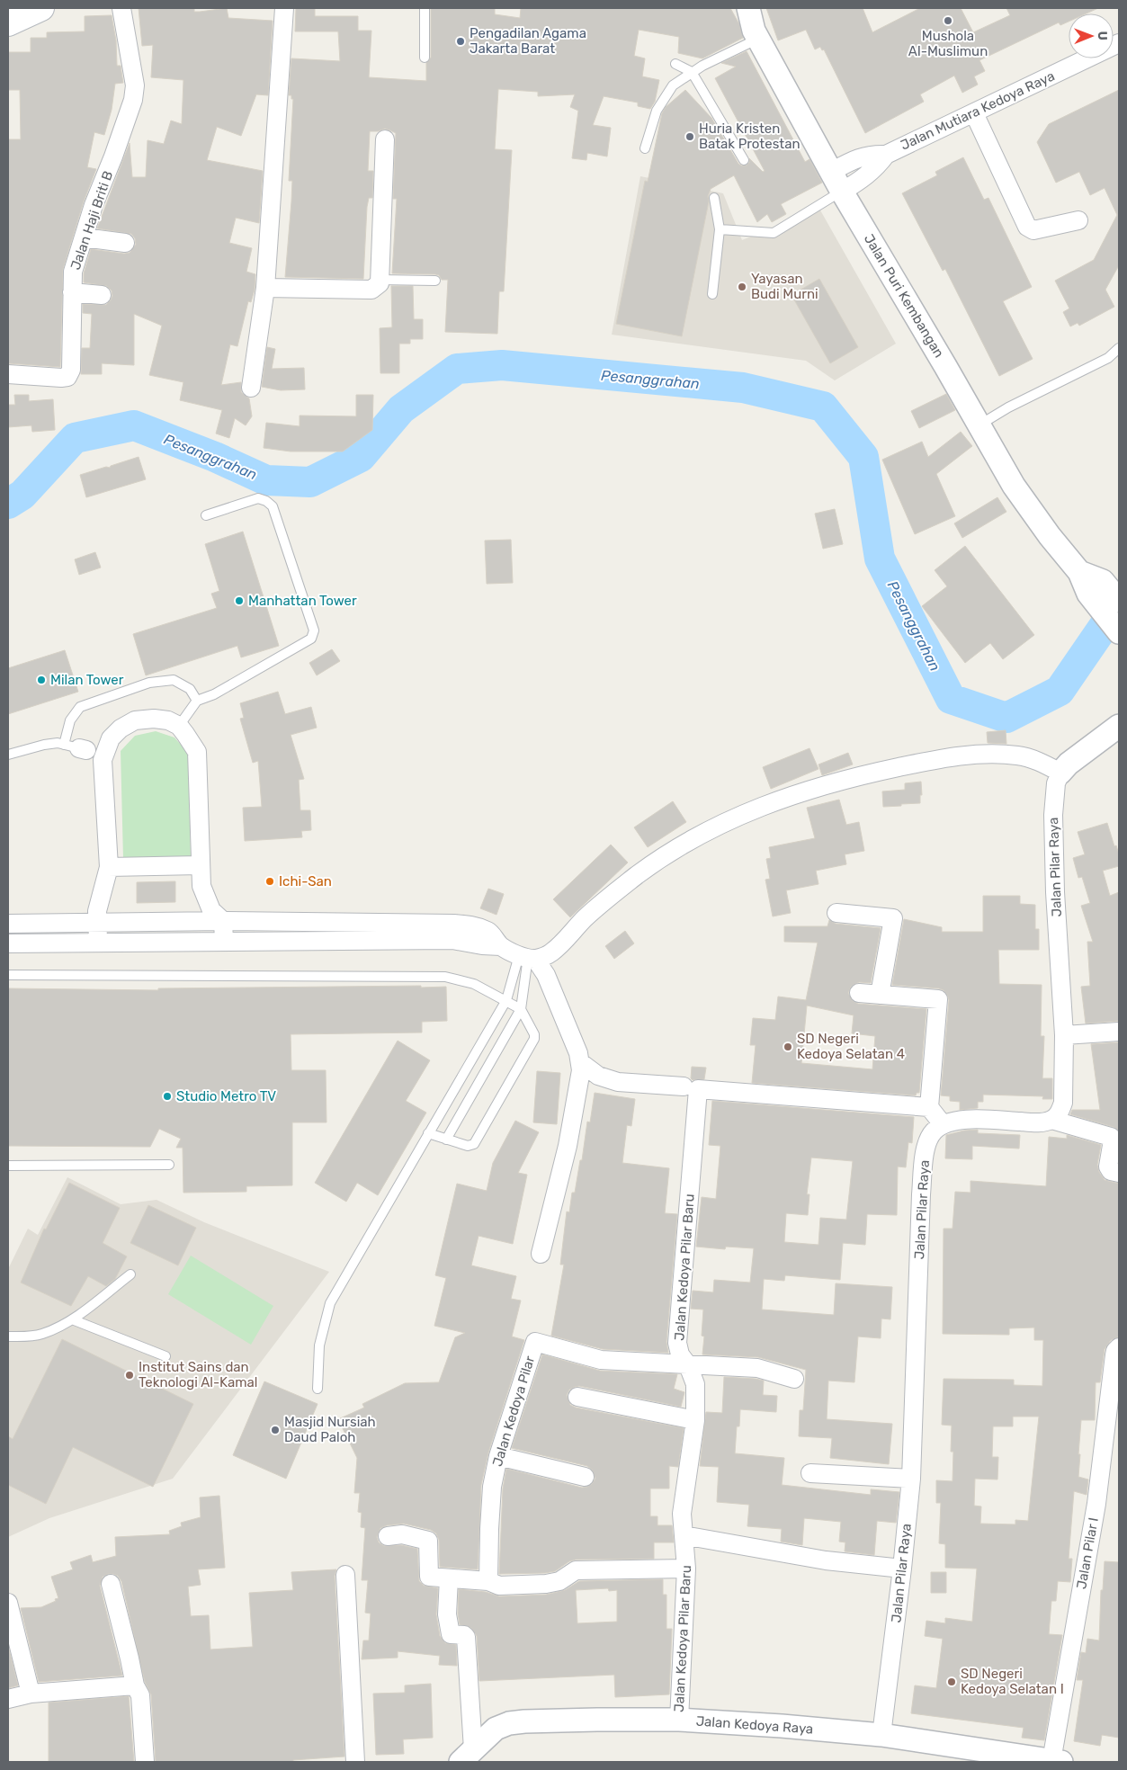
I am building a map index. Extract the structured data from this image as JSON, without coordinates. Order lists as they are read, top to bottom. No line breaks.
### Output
{"streets":{"street":["Jalan Mutiara Kedoya Raya","Jalan Haji Briti B","Jalan Puri Kembangan","Jalan Pilar Raya","Jalan Kedoya Pilar Baru","Jalan Kedoya Pilar","Jalan Pilar I","Jalan Kedoya Raya"]},"crossings":[["Jalan Mutiara Kedoya Raya","Jalan Puri Kembangan"],["Jalan Pilar Raya","Jalan Kedoya Raya"],["Jalan Kedoya Pilar Baru","Jalan Kedoya Pilar"],["Jalan Kedoya Pilar Baru","Jalan Kedoya Raya"],["Jalan Pilar I","Jalan Kedoya Raya"]],"water":["Pesanggrahan"],"places":["Mushola AI-Muslimun","Pengadilan Agama Jakarta Barat","Huria Kristen Batak Protestan","Yayasan Budi Murni","Manhattan Tower","Milan Tower","Ichi-San","SD Negeri Kedoya Selatan 4","Studio Metro TV","Institut Sains dan Teknologi Al-Kamal","Masjid Nursiah Daud Paloh","SD Negeri Kedoya Selatan I"],"north":"right"}
